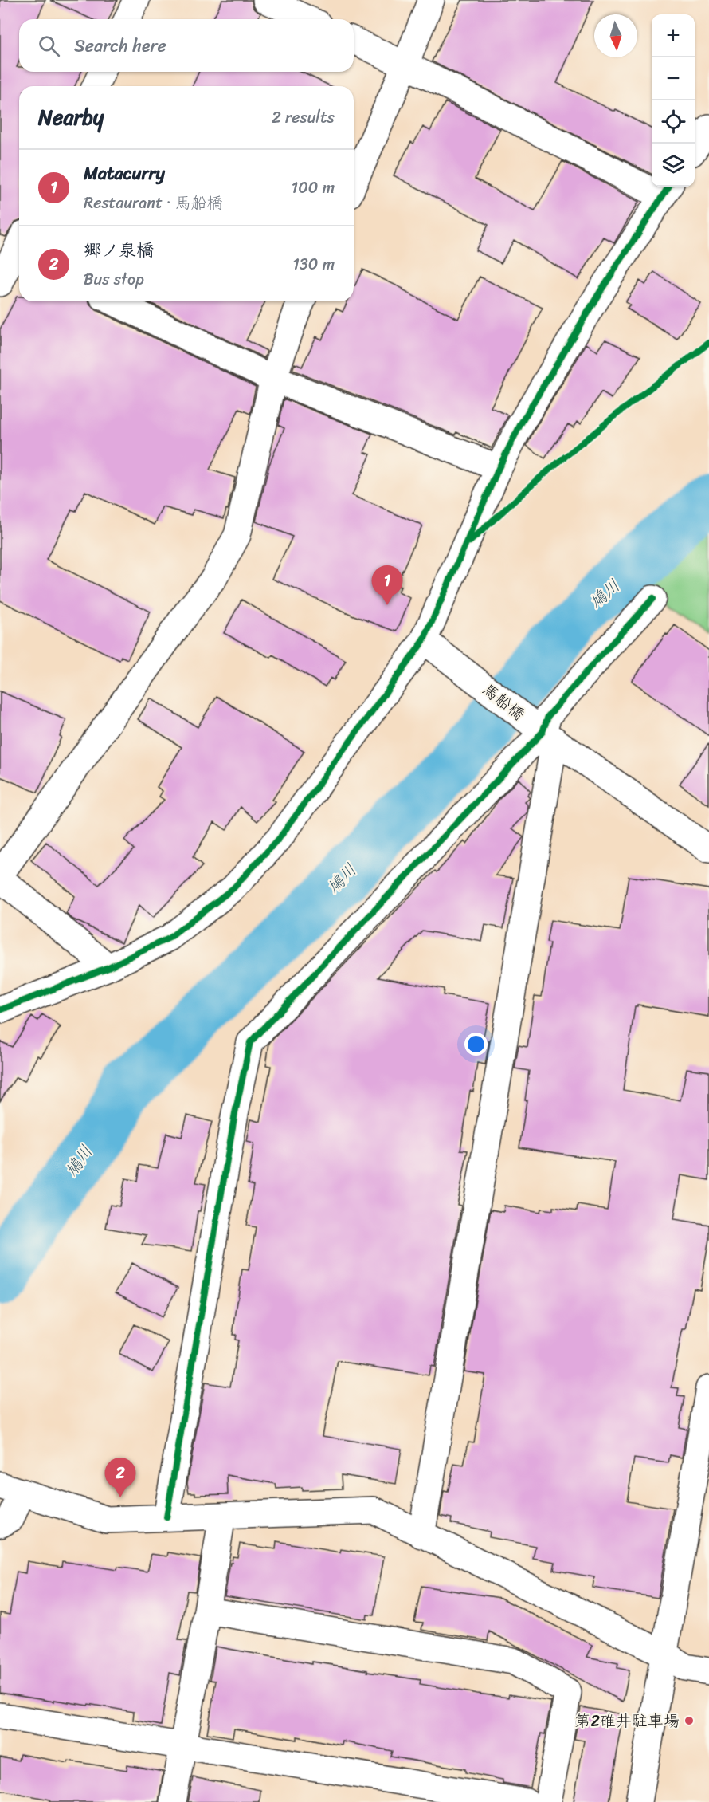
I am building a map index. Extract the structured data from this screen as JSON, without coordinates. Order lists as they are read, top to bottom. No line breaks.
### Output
{"streets":{"street":["馬船橋"]},"water":["鳩川"],"places":["第2碓井駐車場"],"north":"bottom","page":{"map_buttons":["+","−"],"search":"Search here","heading":["Nearby","2 results"],"list":[{"mark":"1","name":"Matacurry","note":"Restaurant · 馬船橋","value":"100 m"},{"mark":"2","name":"郷ノ泉橋","note":"Bus stop","value":"130 m"}],"pins":["1","2"]}}
